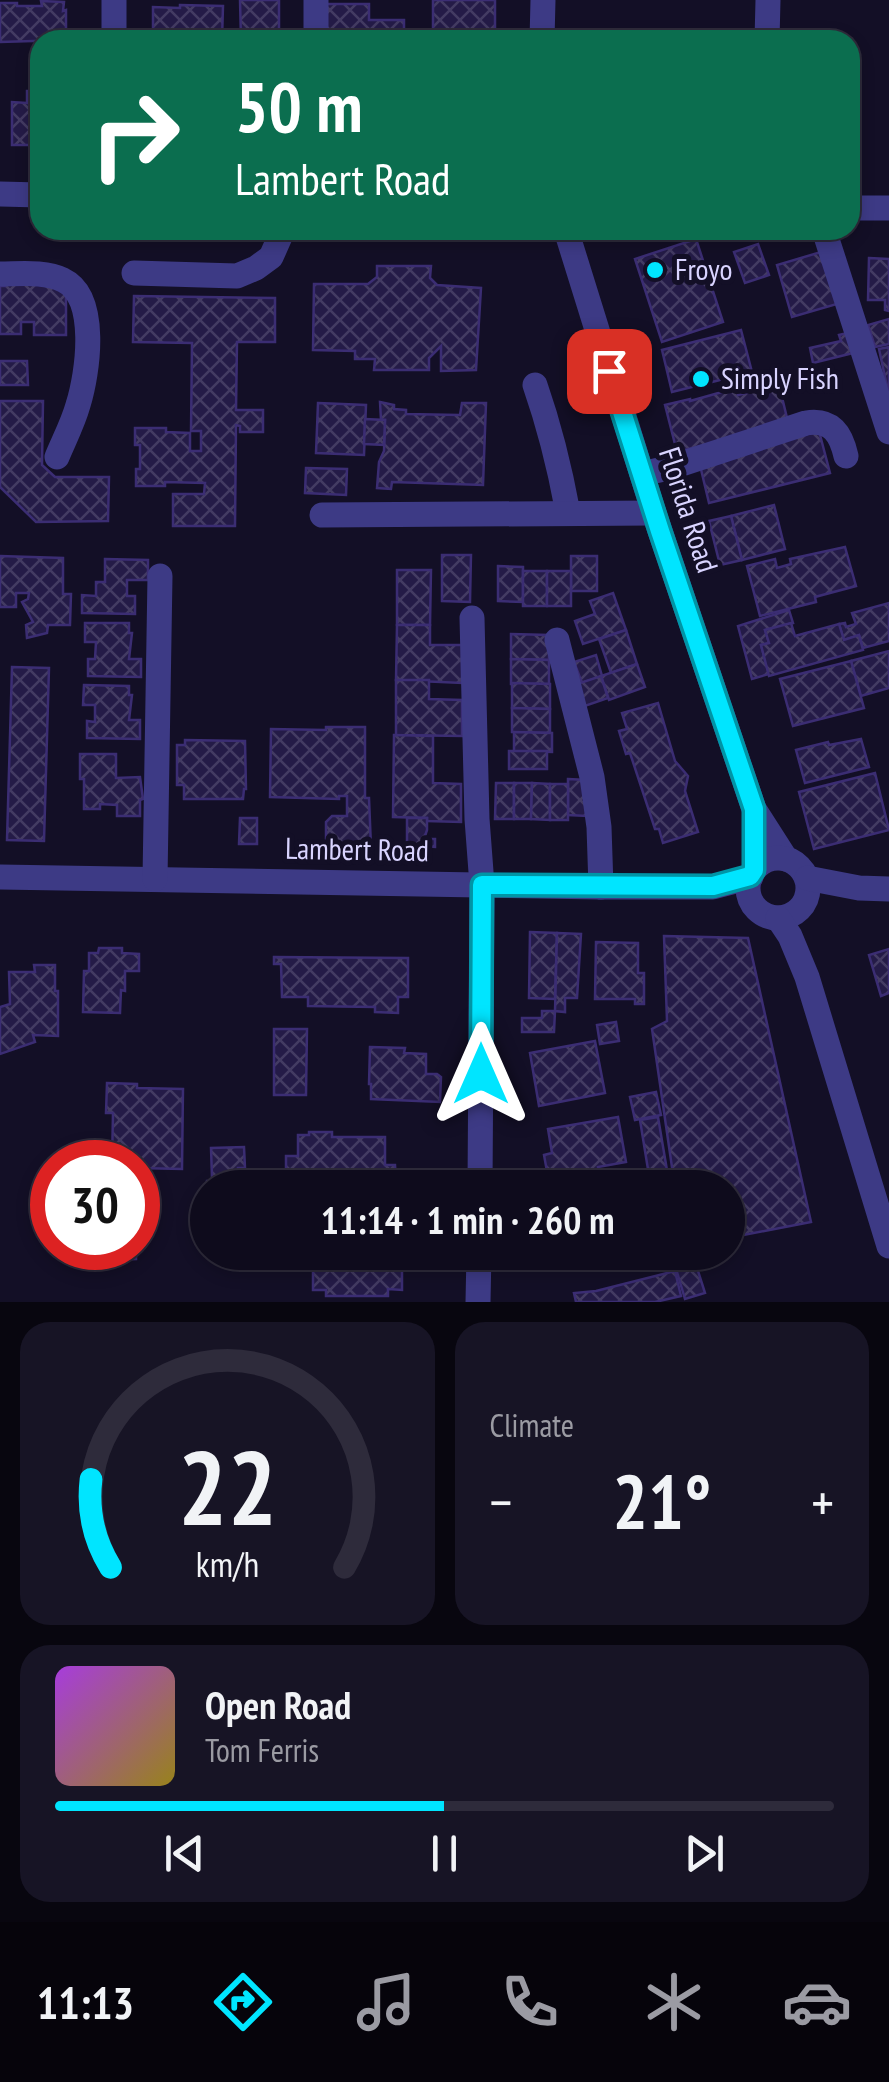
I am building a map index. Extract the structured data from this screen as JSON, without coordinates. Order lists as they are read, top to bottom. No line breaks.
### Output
{"streets":{"street":["Florida Road","Lambert Road"]},"crossings":[["Florida Road","Lambert Road"]],"places":["Froyo","Simply Fish"],"page":{"turn":["50 m","Lambert Road"],"limit":"30","trip":"11:14 · 1 min · 260 m","tile":"Climate","heat":["−","21°","+"],"song":["Open Road","Tom Ferris"],"tabs":"11:13","gauge":["22","km/h"]}}
